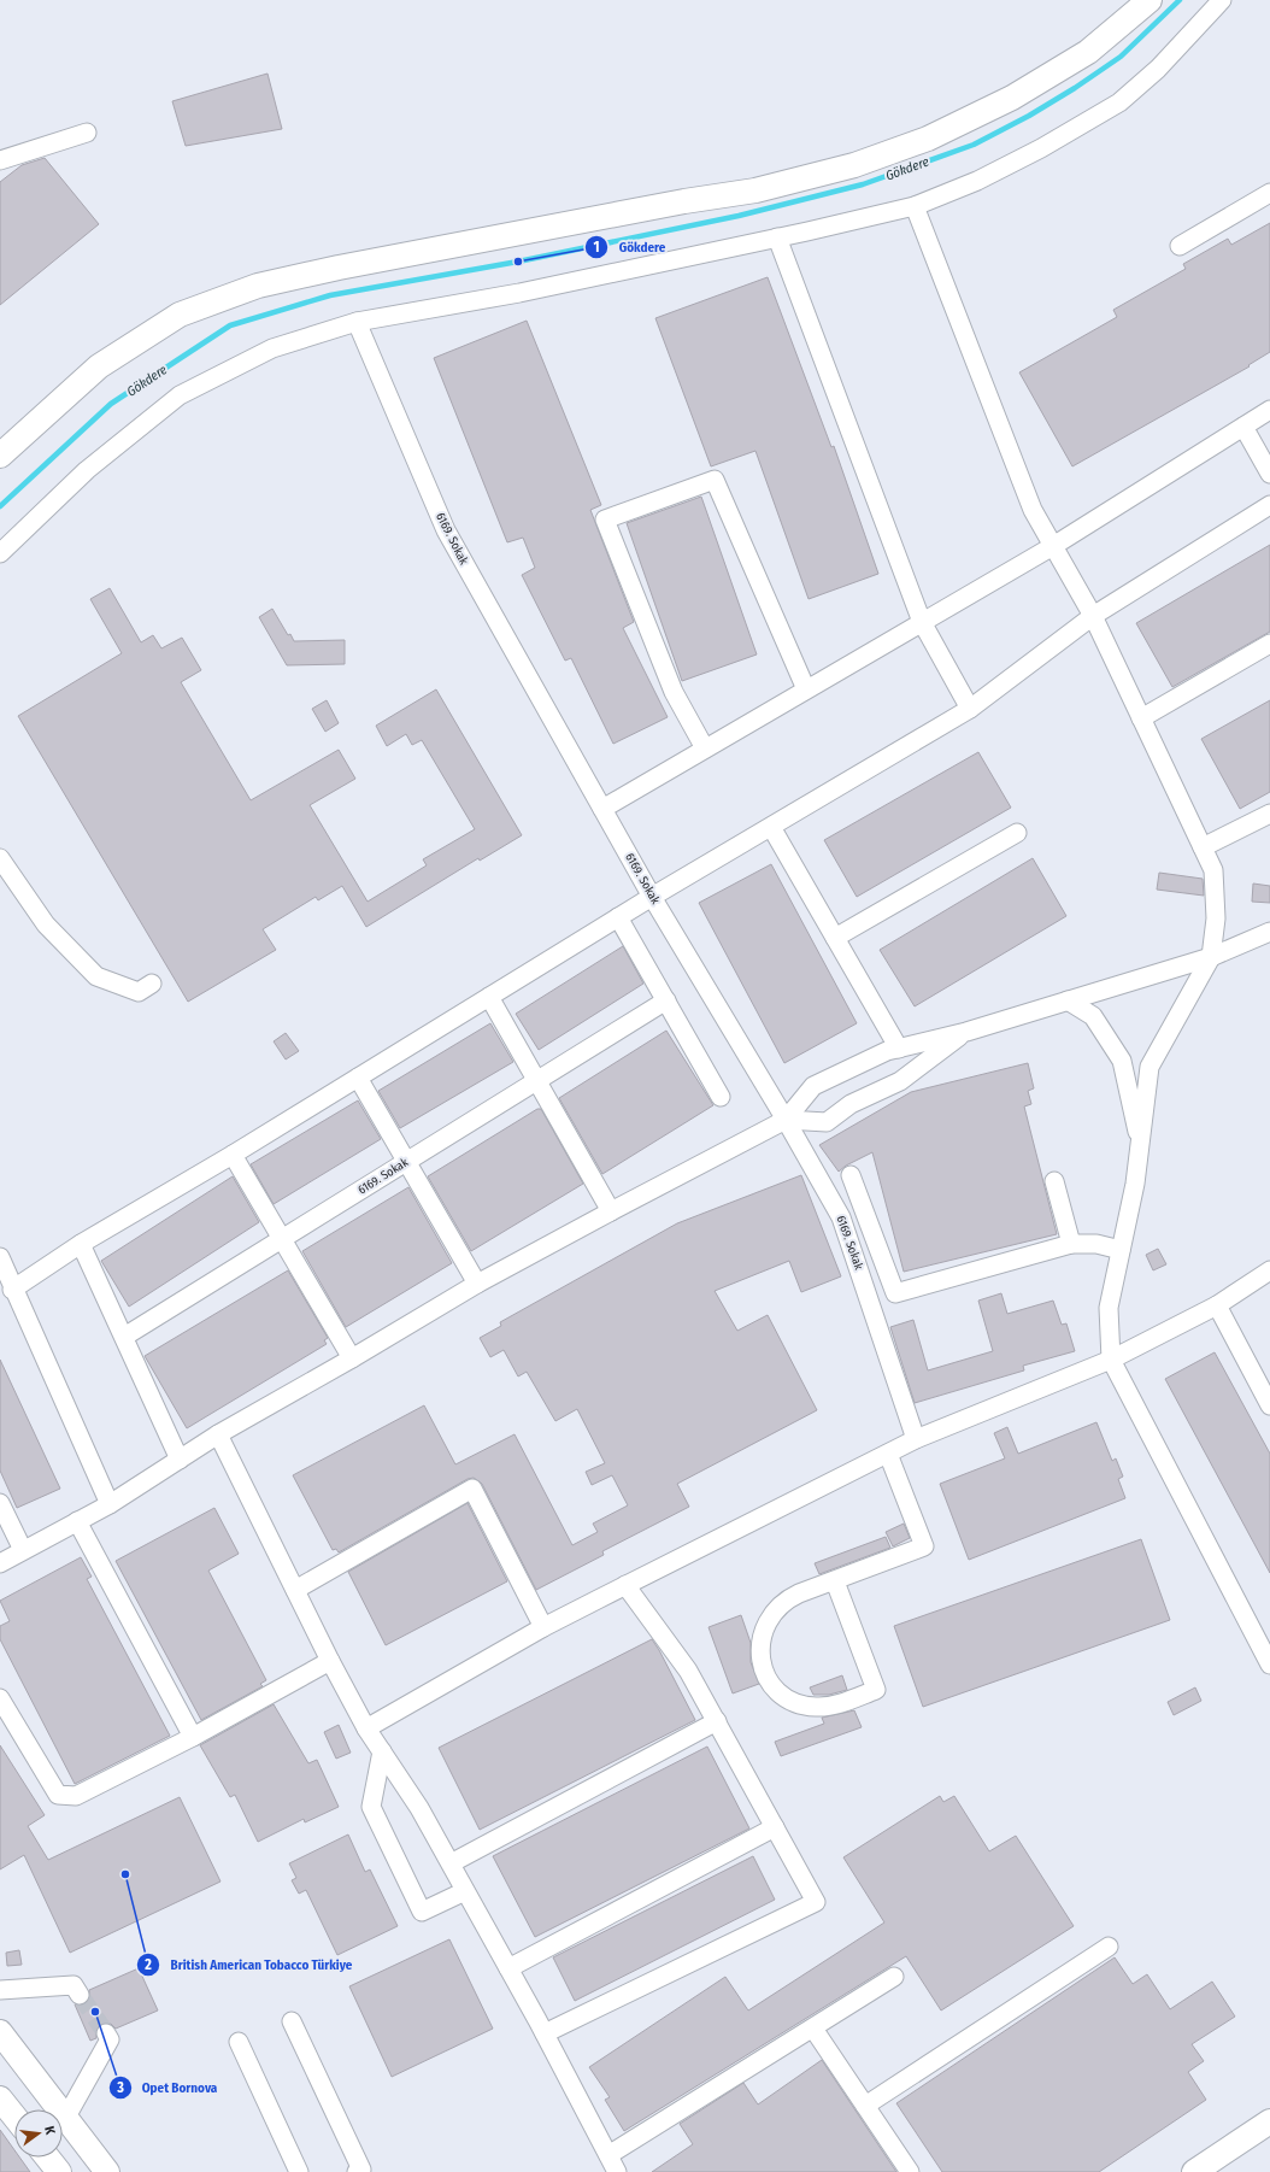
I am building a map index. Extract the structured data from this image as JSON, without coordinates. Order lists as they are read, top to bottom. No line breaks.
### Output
{"streets":{"street":["6169. Sokak"]},"water":["Gökdere"],"places":["Gökdere","British American Tobacco Türkiye","Opet Bornova"],"north":"right"}
